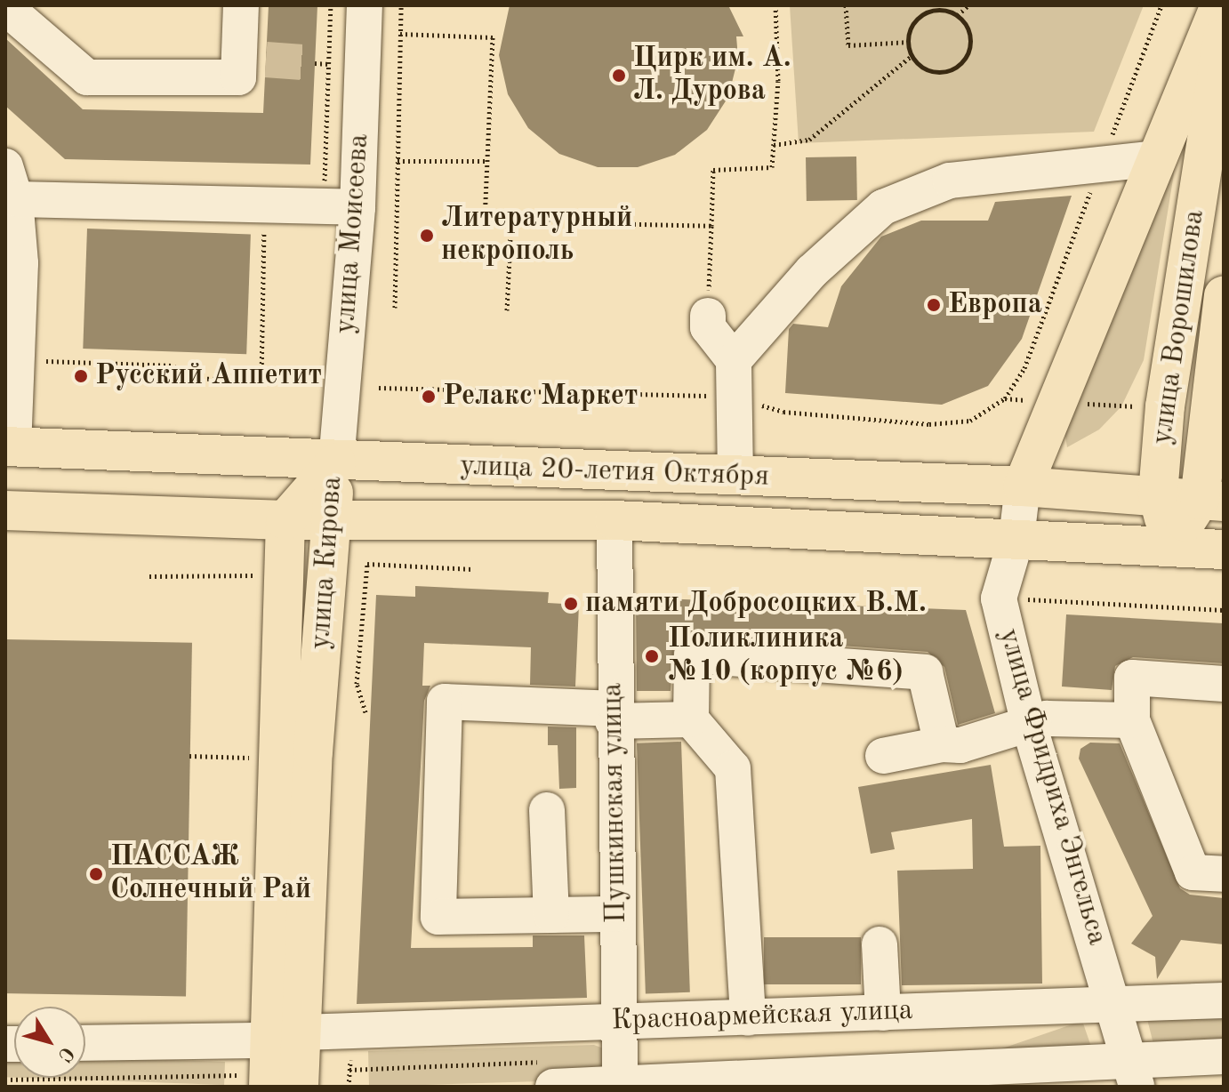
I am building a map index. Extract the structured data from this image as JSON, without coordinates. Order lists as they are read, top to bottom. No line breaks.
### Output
{"streets":{"main road":["улица Ворошилова","улица 20-летия Октября","улица Кирова"],"street":["улица Моисеева","улица Фридриха Энгельса","Пушкинская улица","Красноармейская улица"]},"crossings":[["улица Моисеева","улица 20-летия Октября"],["улица Моисеева","улица Кирова"],["улица Ворошилова","улица 20-летия Октября"],["улица 20-летия Октября","улица Кирова"],["улица 20-летия Октября","улица Фридриха Энгельса"],["улица 20-летия Октября","Пушкинская улица"],["улица Кирова","Красноармейская улица"],["улица Фридриха Энгельса","Красноармейская улица"],["Пушкинская улица","Красноармейская улица"]],"places":["Цирк им. А. Л. Дурова","Литературный некрополь","Европа","Русский Аппетит","Релакс Маркет","памяти Добросоцких В.М.","Поликлиника №10 (корпус №6)","ПАССАЖ Солнечный Рай"],"north":"bottom right"}
